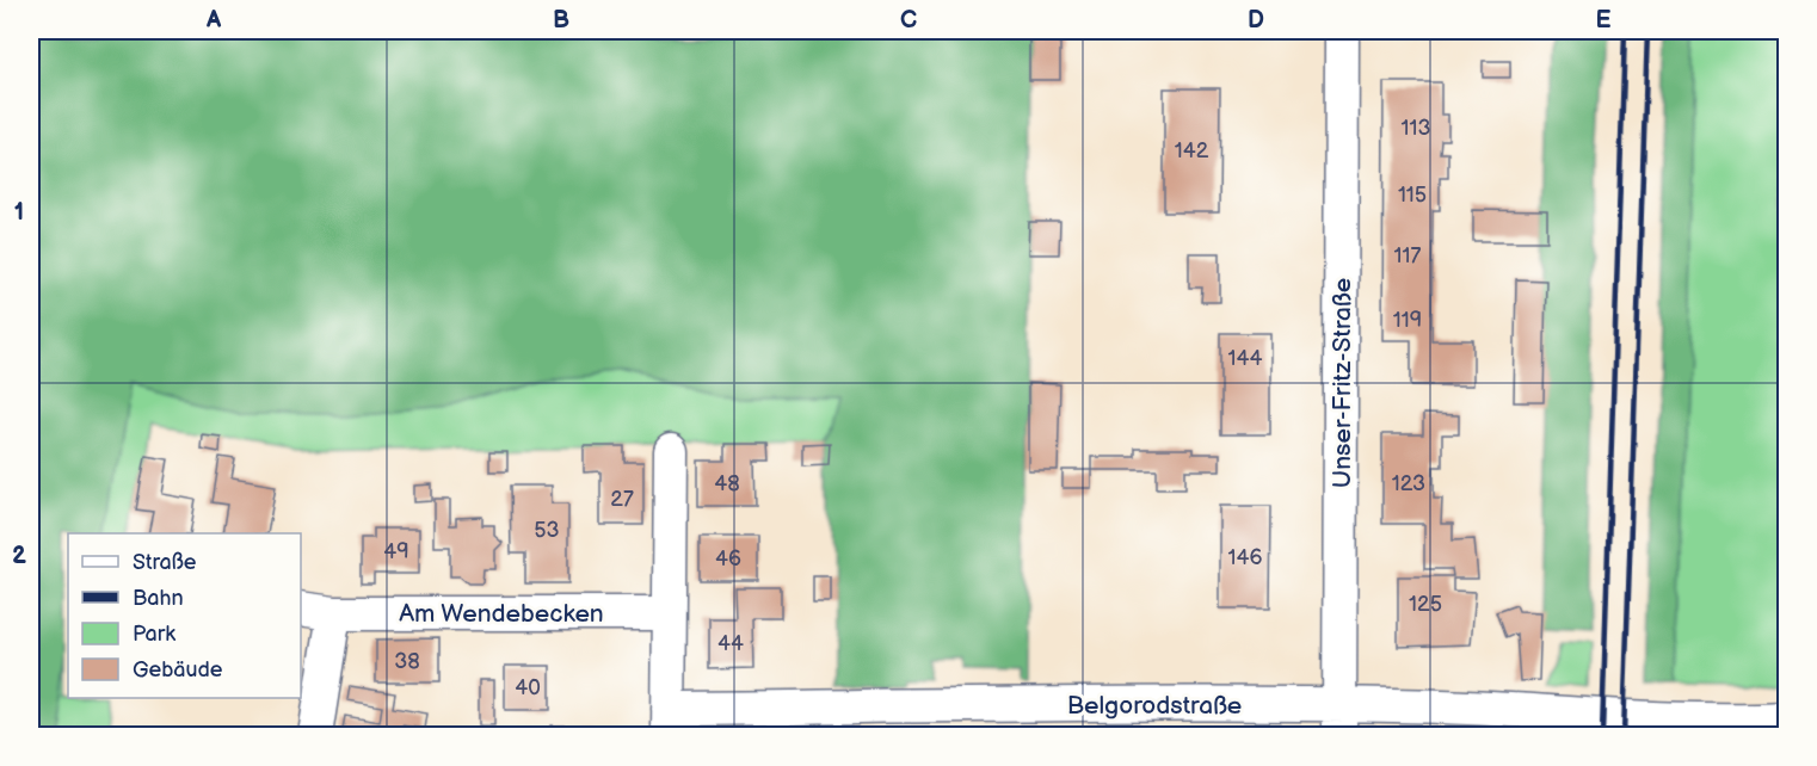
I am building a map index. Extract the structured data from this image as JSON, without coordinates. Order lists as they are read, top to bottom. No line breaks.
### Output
{"streets":{"street":["Unser-Fritz-Straße","Am Wendebecken","Belgorodstraße"]},"crossings":[["Unser-Fritz-Straße","Belgorodstraße"],["Am Wendebecken","Belgorodstraße"]],"house_numbers":["113","142","115","117","119","144","48","123","27","53","49","146","46","125","44","38","40"],"legend":["Straße","Bahn","Park","Gebäude"],"grid":{"columns":["A","B","C","D","E"],"rows":["1","2"]}}
